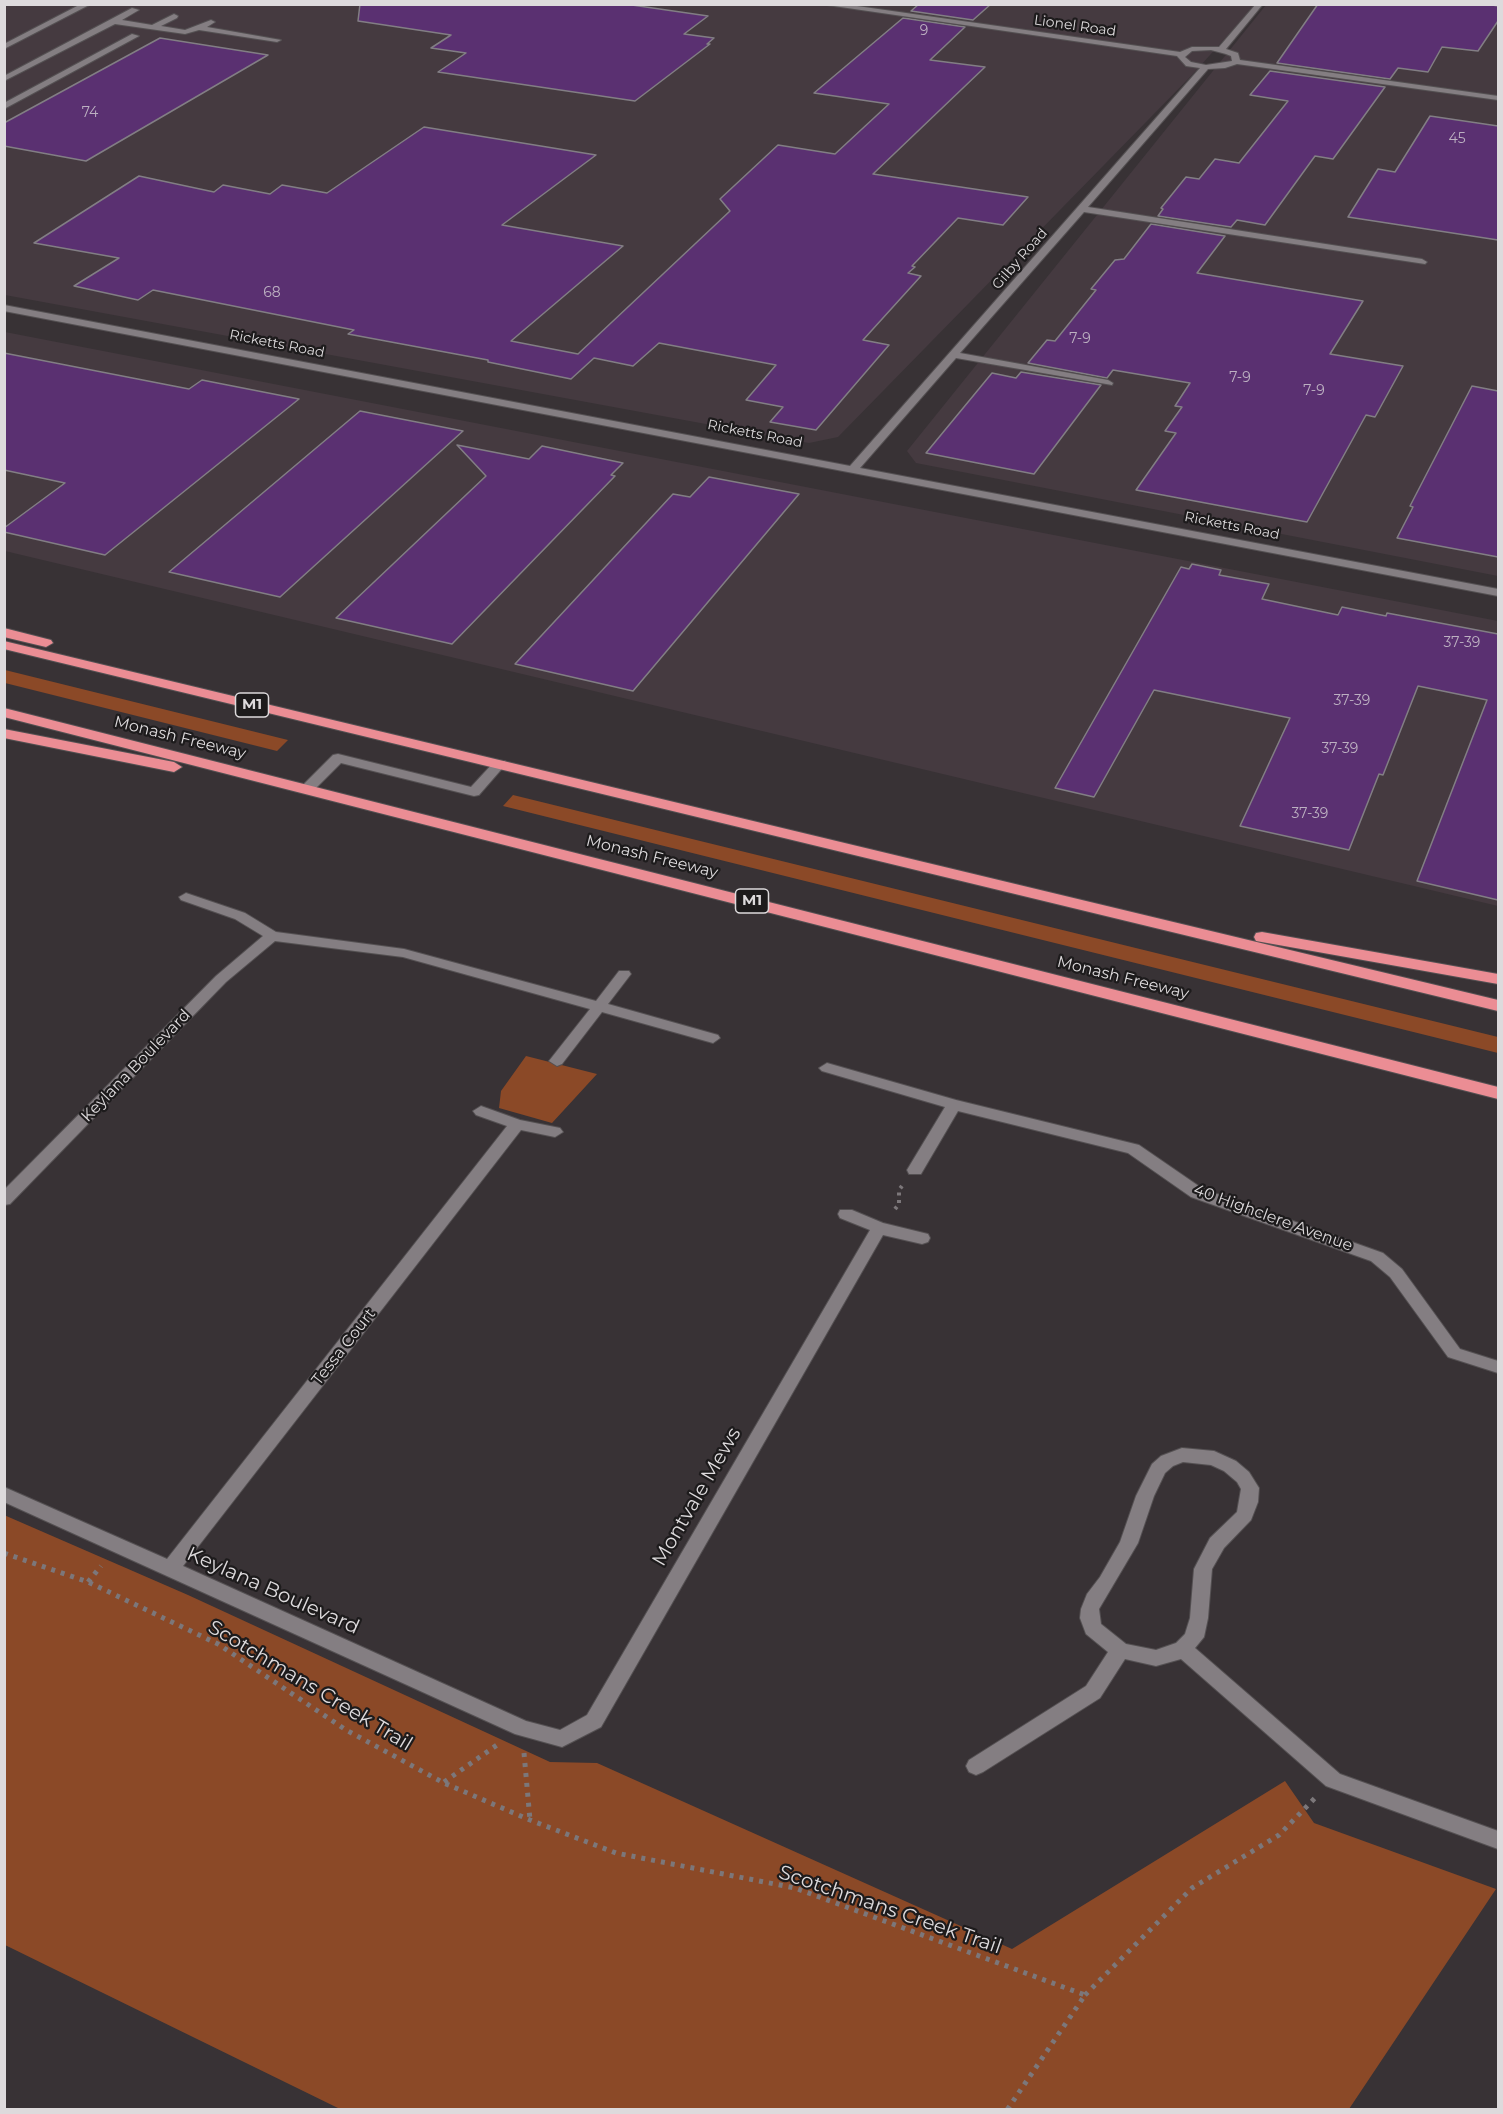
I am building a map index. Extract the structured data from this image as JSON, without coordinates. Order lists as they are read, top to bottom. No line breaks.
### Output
{"streets":{"highway":["M1","Monash Freeway"],"street":["Lionel Road","Gilby Road","Ricketts Road","Keylana Boulevard","40 Highclere Avenue","Tessa Court","Montvale Mews"],"path":["Scotchmans Creek Trail"]},"crossings":[["Gilby Road","Ricketts Road"],["Keylana Boulevard","Tessa Court"],["Keylana Boulevard","Montvale Mews"]],"house_numbers":["9","74","45","68","7-9","7-9","7-9","37-39","37-39","37-39","37-39"]}
